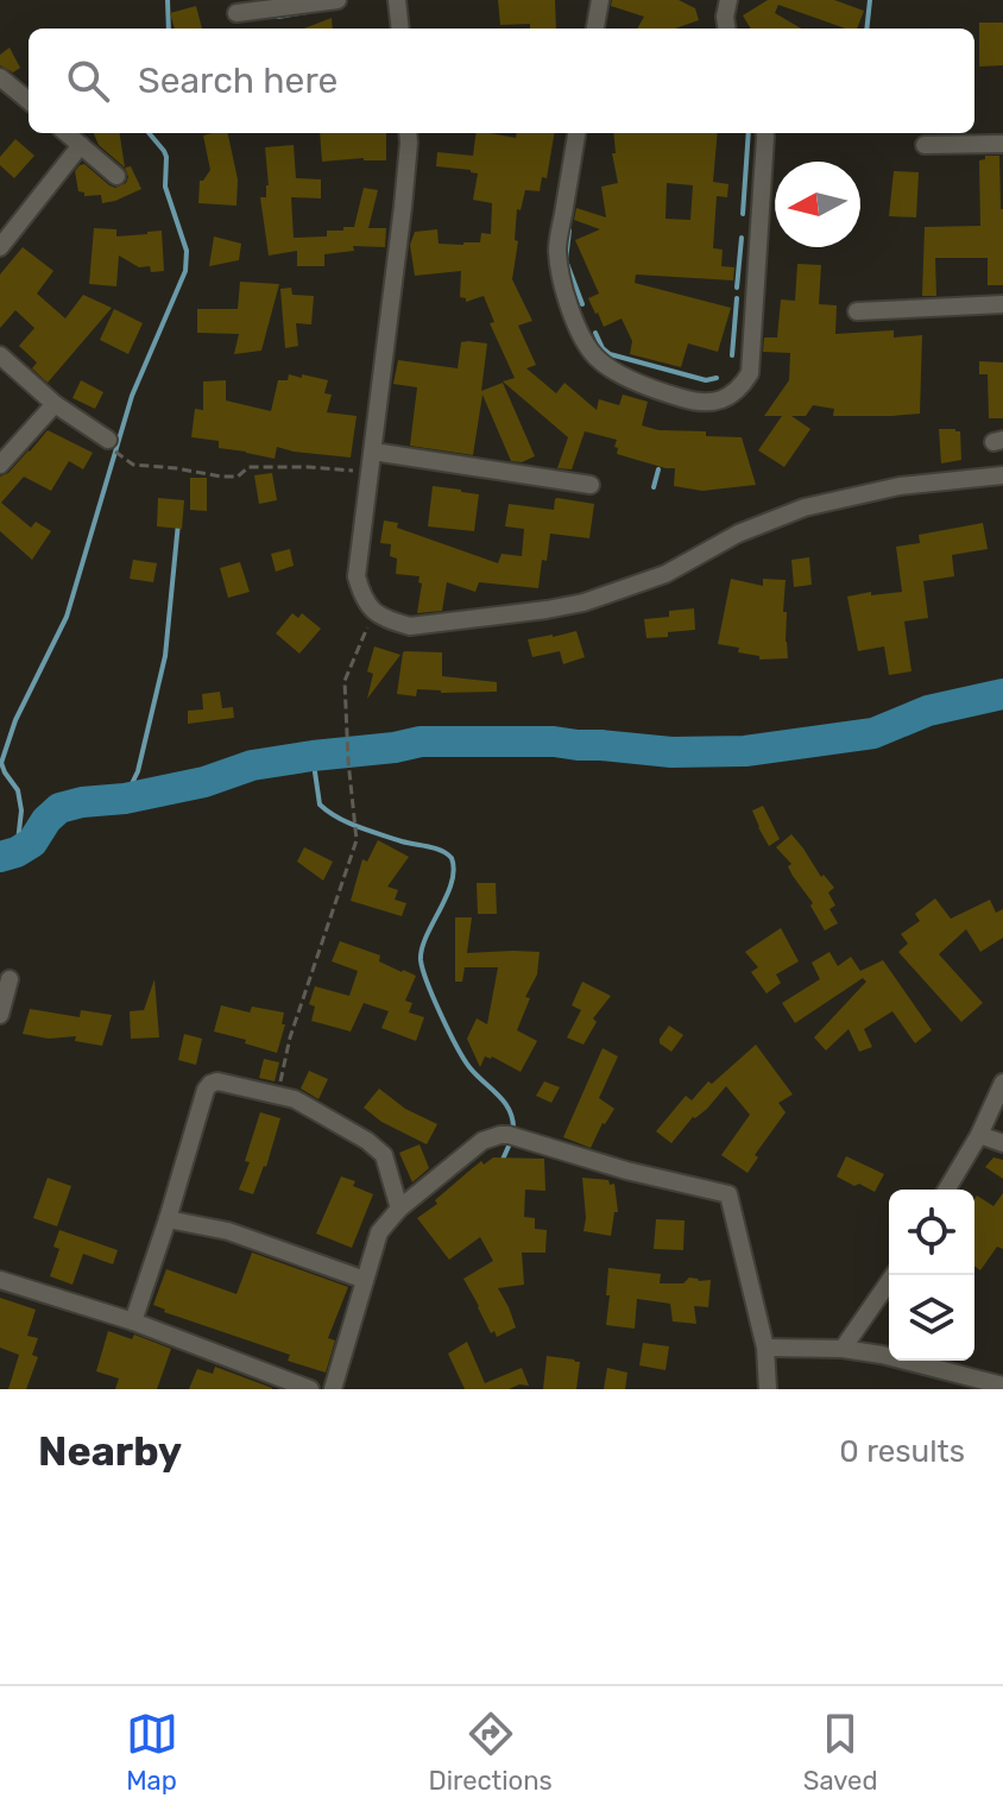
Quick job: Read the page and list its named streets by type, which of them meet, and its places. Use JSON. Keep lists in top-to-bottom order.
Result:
{
  "north": "left",
  "page": {
    "search": "Search here",
    "heading": ["Nearby", "0 results"],
    "nav": ["Map", "Directions", "Saved"]
  }
}
